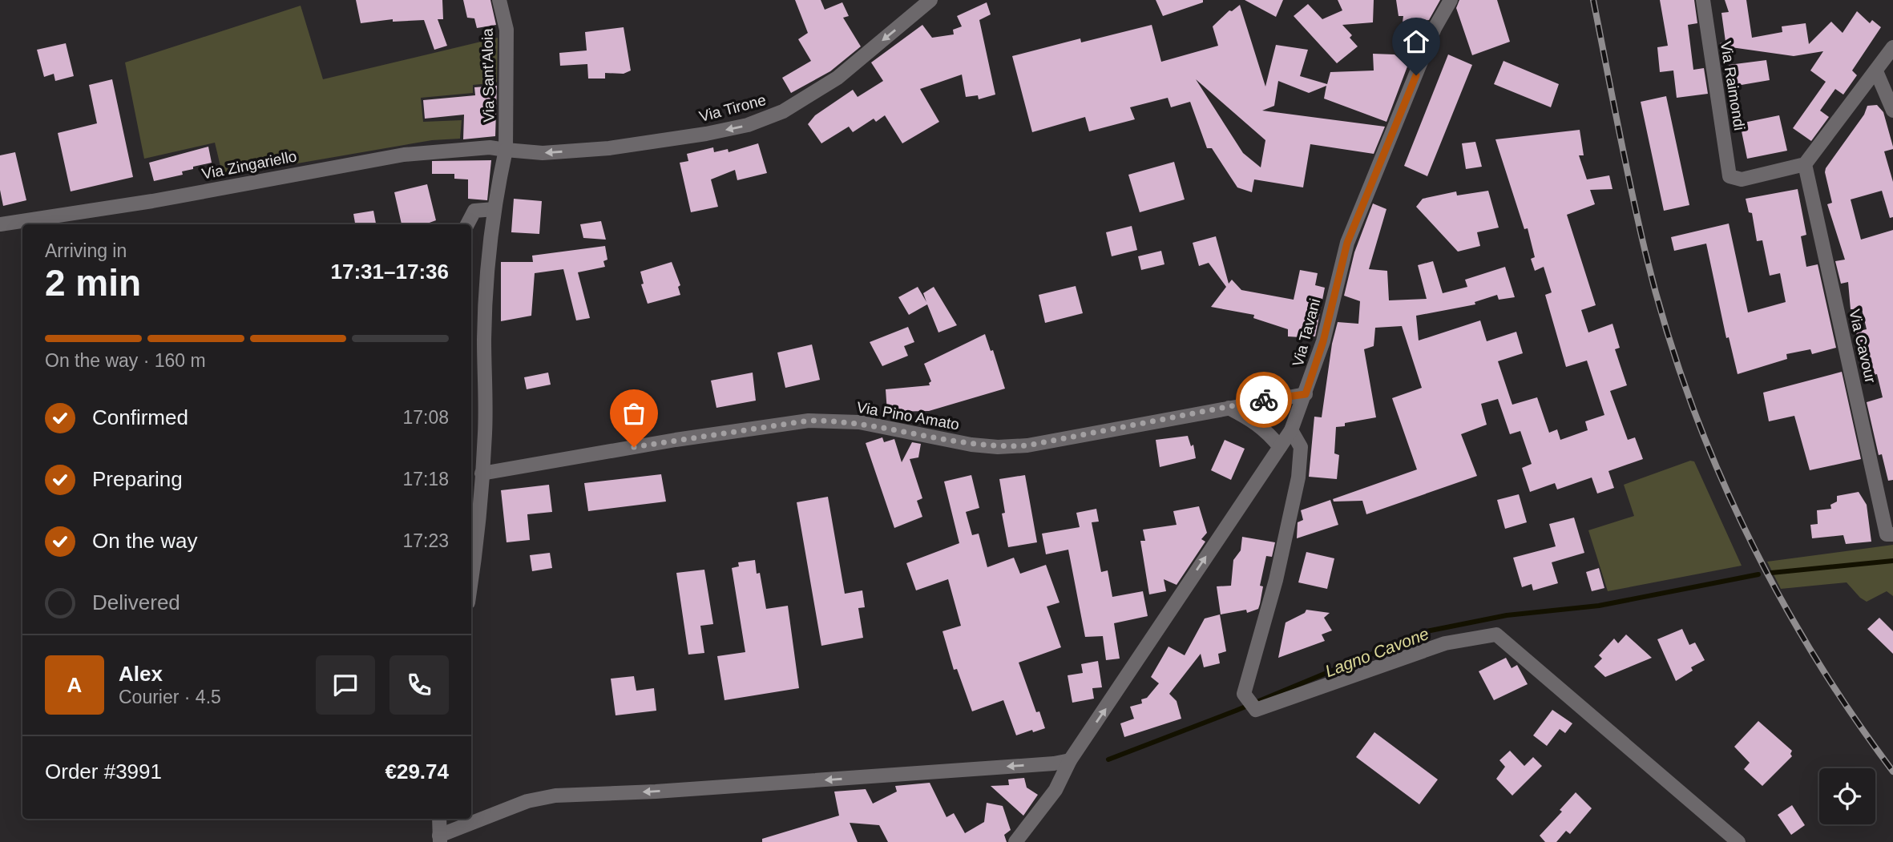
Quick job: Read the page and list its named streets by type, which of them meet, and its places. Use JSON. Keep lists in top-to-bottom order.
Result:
{
  "streets": {
    "street": [
      "Via Sant'Aloia",
      "Via Raimondi",
      "Via Tirone",
      "Via Zingariello",
      "Via Tavani",
      "Via Cavour",
      "Via Pino Amato"
    ]
  },
  "crossings": [
    ["Via Sant'Aloia", "Via Tirone"],
    ["Via Sant'Aloia", "Via Zingariello"],
    ["Via Sant'Aloia", "Via Pino Amato"],
    ["Via Raimondi", "Via Cavour"],
    ["Via Tirone", "Via Zingariello"],
    ["Via Tavani", "Via Pino Amato"]
  ],
  "one_way": ["Via Tirone", "Via Tavani"],
  "water": ["Lagno Cavone"],
  "page": {
    "heading": ["2 min", "Arriving in", "17:31–17:36"],
    "panel": [
      "Alex",
      "Courier · 4.5",
      "Order #3991",
      "€29.74"
    ],
    "bar": "On the way · 160 m",
    "list": [
      ["Confirmed", "17:08"],
      ["Preparing", "17:18"],
      ["On the way", "17:23"],
      "Delivered"
    ],
    "round": "A"
  }
}
